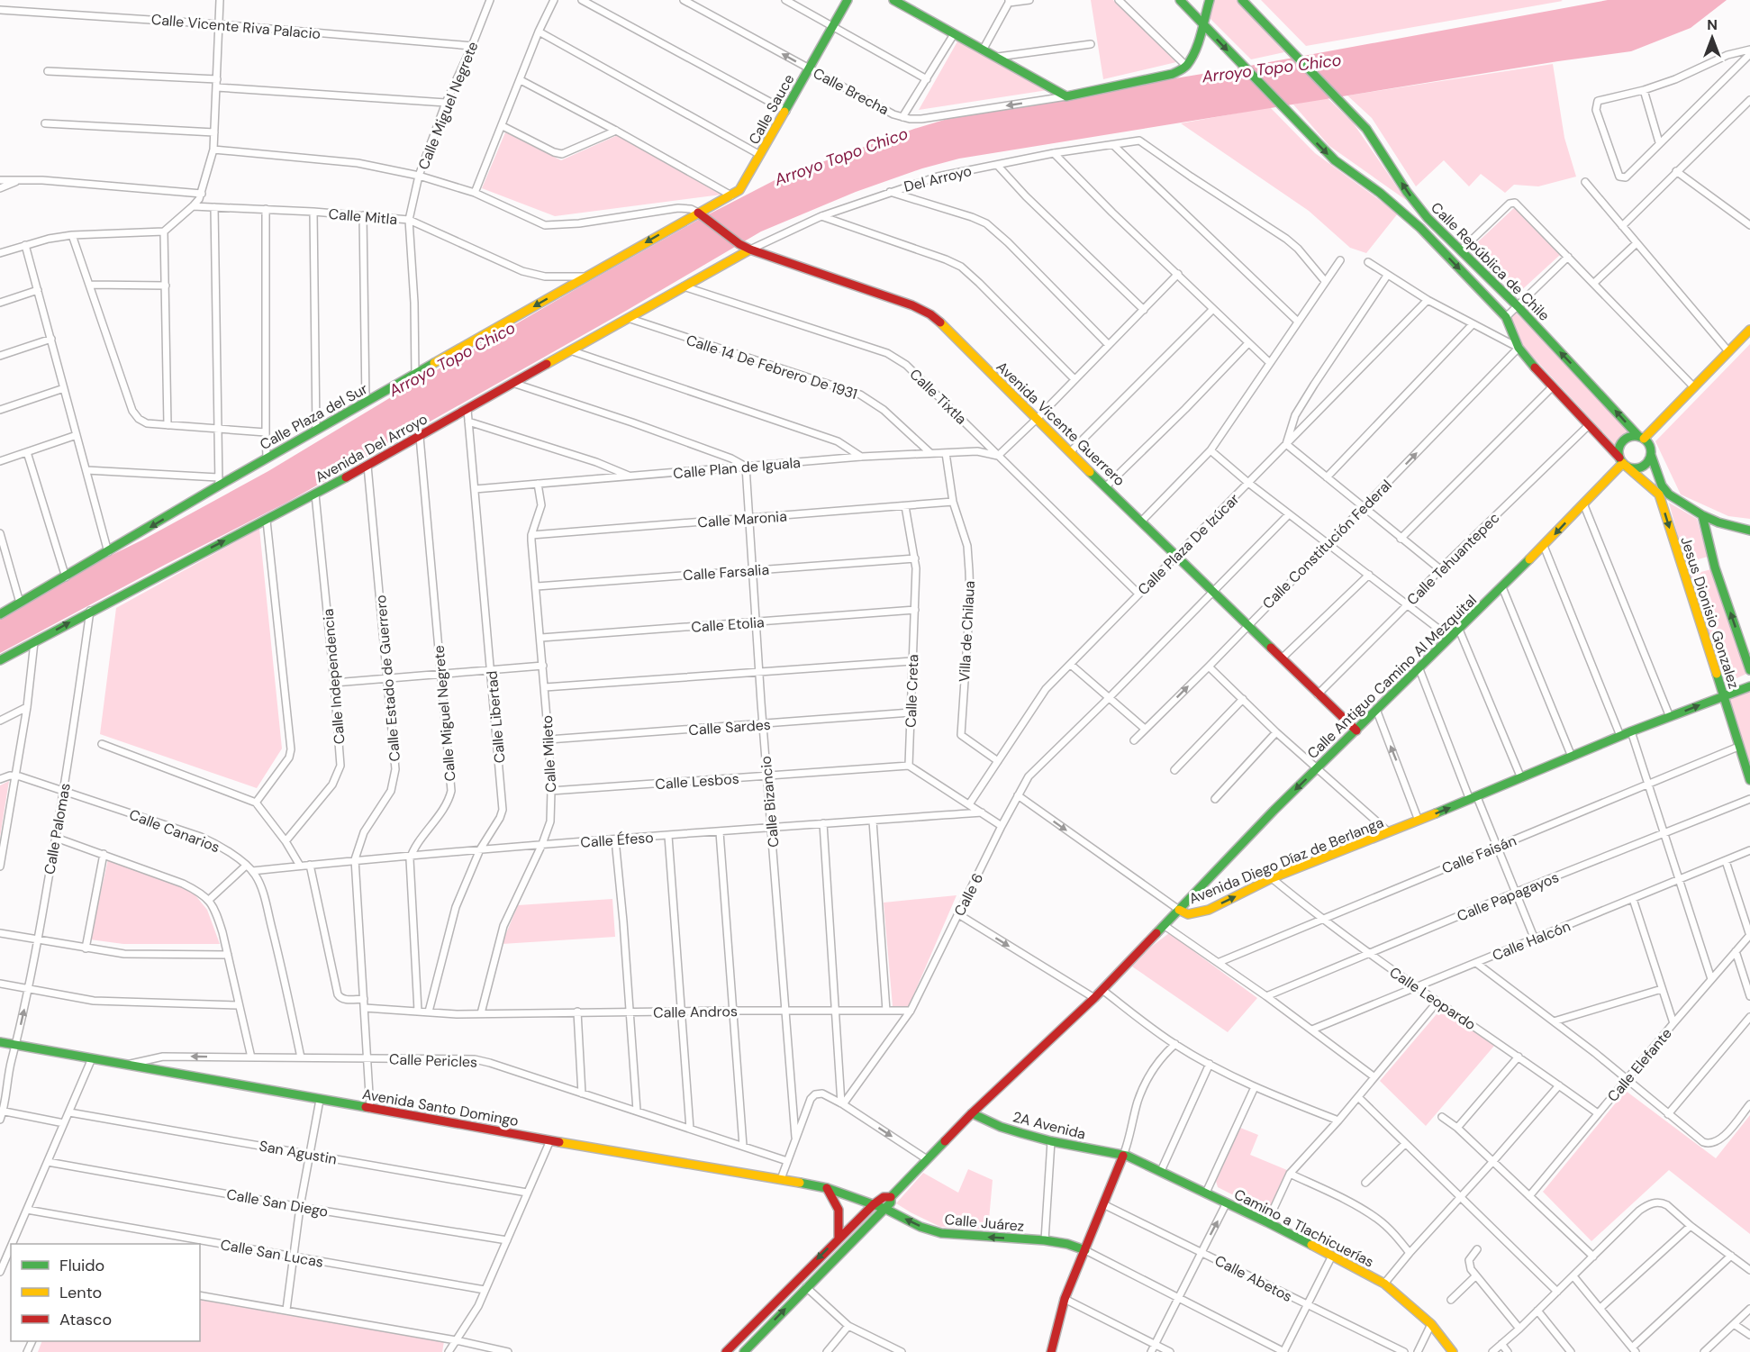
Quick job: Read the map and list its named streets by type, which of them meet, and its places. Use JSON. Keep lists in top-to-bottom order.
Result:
{
  "streets": {
    "street": [
      "Calle Vicente Riva Palacio",
      "Calle Brecha",
      "Calle Miguel Negrete",
      "Calle Sauce",
      "Del Arroyo",
      "Calle Mitla",
      "Calle República de Chile",
      "Calle 14 De Febrero De 1931",
      "Calle Tixtla",
      "Calle Plaza del Sur",
      "Avenida Vicente Guerrero",
      "Avenida Del Arroyo",
      "Calle Plan de Iguala",
      "Calle Maronia",
      "Calle Plaza De Izúcar",
      "Calle Constitución Federal",
      "Calle Tehuantepec",
      "Calle Farsalia",
      "Jesus Dionisio Gonzalez",
      "Calle Etolia",
      "Villa de Chilaua",
      "Calle Independencia",
      "Calle Antiguo Camino Al Mezquital",
      "Calle Estado de Guerrero",
      "Calle Creta",
      "Calle Libertad",
      "Calle Sardes",
      "Calle Mileto",
      "Calle Lesbos",
      "Calle Bizancio",
      "Calle Palomas",
      "Calle Canarios",
      "Calle Éfeso",
      "Calle Faisán",
      "Avenida Diego Díaz de Berlanga",
      "Calle 6",
      "Calle Papagayos",
      "Calle Halcón",
      "Calle Leopardo",
      "Calle Andros",
      "Calle Pericles",
      "Calle Elefante",
      "Avenida Santo Domingo",
      "2A Avenida",
      "San Agustin",
      "Calle San Diego",
      "Calle Juárez",
      "Camino a Tlachicuerías",
      "Calle San Lucas",
      "Calle Abetos"
    ]
  },
  "crossings": [
    ["Calle Vicente Riva Palacio", "Calle Miguel Negrete"],
    ["Calle Brecha", "Calle Sauce"],
    ["Calle Miguel Negrete", "Calle Mitla"],
    ["Calle Miguel Negrete", "Calle Plaza del Sur"],
    ["Calle Miguel Negrete", "Avenida Del Arroyo"],
    ["Calle Miguel Negrete", "Calle Éfeso"],
    ["Calle Sauce", "Calle Plaza del Sur"],
    ["Calle Sauce", "Avenida Vicente Guerrero"],
    ["Del Arroyo", "Avenida Vicente Guerrero"],
    ["Del Arroyo", "Avenida Del Arroyo"],
    ["Calle Mitla", "Calle Plaza del Sur"],
    ["Calle República de Chile", "Calle Constitución Federal"],
    ["Calle República de Chile", "Calle Tehuantepec"],
    ["Calle República de Chile", "Jesus Dionisio Gonzalez"],
    ["Calle República de Chile", "Calle Antiguo Camino Al Mezquital"],
    ["Calle 14 De Febrero De 1931", "Avenida Del Arroyo"],
    ["Calle 14 De Febrero De 1931", "Calle Plan de Iguala"],
    ["Calle Tixtla", "Avenida Del Arroyo"],
    ["Calle Tixtla", "Calle Plan de Iguala"],
    ["Calle Tixtla", "Calle Plaza De Izúcar"],
    ["Calle Plaza del Sur", "Avenida Vicente Guerrero"],
    ["Avenida Vicente Guerrero", "Avenida Del Arroyo"],
    ["Avenida Vicente Guerrero", "Calle Plaza De Izúcar"],
    ["Avenida Vicente Guerrero", "Calle Constitución Federal"],
    ["Avenida Vicente Guerrero", "Calle Tehuantepec"],
    ["Avenida Vicente Guerrero", "Calle Antiguo Camino Al Mezquital"],
    ["Avenida Vicente Guerrero", "Calle 6"],
    ["Avenida Del Arroyo", "Calle Independencia"],
    ["Avenida Del Arroyo", "Calle Estado de Guerrero"],
    ["Avenida Del Arroyo", "Calle Libertad"],
    ["Avenida Del Arroyo", "Calle Palomas"],
    ["Calle Plan de Iguala", "Villa de Chilaua"],
    ["Calle Plan de Iguala", "Calle Libertad"],
    ["Calle Plan de Iguala", "Calle Mileto"],
    ["Calle Plan de Iguala", "Calle Bizancio"],
    ["Calle Maronia", "Villa de Chilaua"],
    ["Calle Maronia", "Calle Creta"],
    ["Calle Maronia", "Calle Mileto"],
    ["Calle Maronia", "Calle Bizancio"],
    ["Calle Plaza De Izúcar", "Villa de Chilaua"],
    ["Calle Farsalia", "Calle Creta"],
    ["Calle Farsalia", "Calle Mileto"],
    ["Calle Farsalia", "Calle Bizancio"],
    ["Jesus Dionisio Gonzalez", "Calle Antiguo Camino Al Mezquital"],
    ["Jesus Dionisio Gonzalez", "Calle Faisán"],
    ["Jesus Dionisio Gonzalez", "Avenida Diego Díaz de Berlanga"],
    ["Calle Etolia", "Calle Creta"],
    ["Calle Etolia", "Calle Mileto"],
    ["Calle Etolia", "Calle Bizancio"],
    ["Calle Antiguo Camino Al Mezquital", "Avenida Diego Díaz de Berlanga"],
    ["Calle Estado de Guerrero", "Calle Éfeso"],
    ["Calle Estado de Guerrero", "Calle Andros"],
    ["Calle Estado de Guerrero", "Calle Pericles"],
    ["Calle Estado de Guerrero", "Avenida Santo Domingo"],
    ["Calle Creta", "Calle Sardes"],
    ["Calle Creta", "Calle Lesbos"],
    ["Calle Libertad", "Calle Éfeso"],
    ["Calle Libertad", "Calle Andros"],
    ["Calle Sardes", "Calle Mileto"],
    ["Calle Sardes", "Calle Bizancio"],
    ["Calle Mileto", "Calle Lesbos"],
    ["Calle Mileto", "Calle Éfeso"],
    ["Calle Mileto", "Calle Andros"],
    ["Calle Lesbos", "Calle Bizancio"],
    ["Calle Bizancio", "Calle Éfeso"],
    ["Calle Bizancio", "Calle Andros"],
    ["Calle Palomas", "Calle Canarios"],
    ["Calle Palomas", "Avenida Santo Domingo"],
    ["Calle Canarios", "Calle Éfeso"],
    ["Calle Canarios", "Calle Pericles"],
    ["Calle Faisán", "Calle Leopardo"],
    ["Avenida Diego Díaz de Berlanga", "Calle Leopardo"],
    ["Avenida Diego Díaz de Berlanga", "Avenida Santo Domingo"],
    ["Avenida Diego Díaz de Berlanga", "2A Avenida"],
    ["Avenida Diego Díaz de Berlanga", "Calle Juárez"],
    ["Calle 6", "Calle Andros"],
    ["Calle Papagayos", "Calle Leopardo"],
    ["Calle Halcón", "Calle Leopardo"],
    ["Calle Leopardo", "Calle Elefante"],
    ["Calle Pericles", "Avenida Santo Domingo"],
    ["Avenida Santo Domingo", "Calle Juárez"],
    ["2A Avenida", "Camino a Tlachicuerías"]
  ],
  "one_way": ["Calle Plaza del Sur", "Calle Juárez"],
  "water": ["Arroyo Topo Chico"],
  "legend": ["Fluido", "Lento", "Atasco"],
  "north": "top"
}
